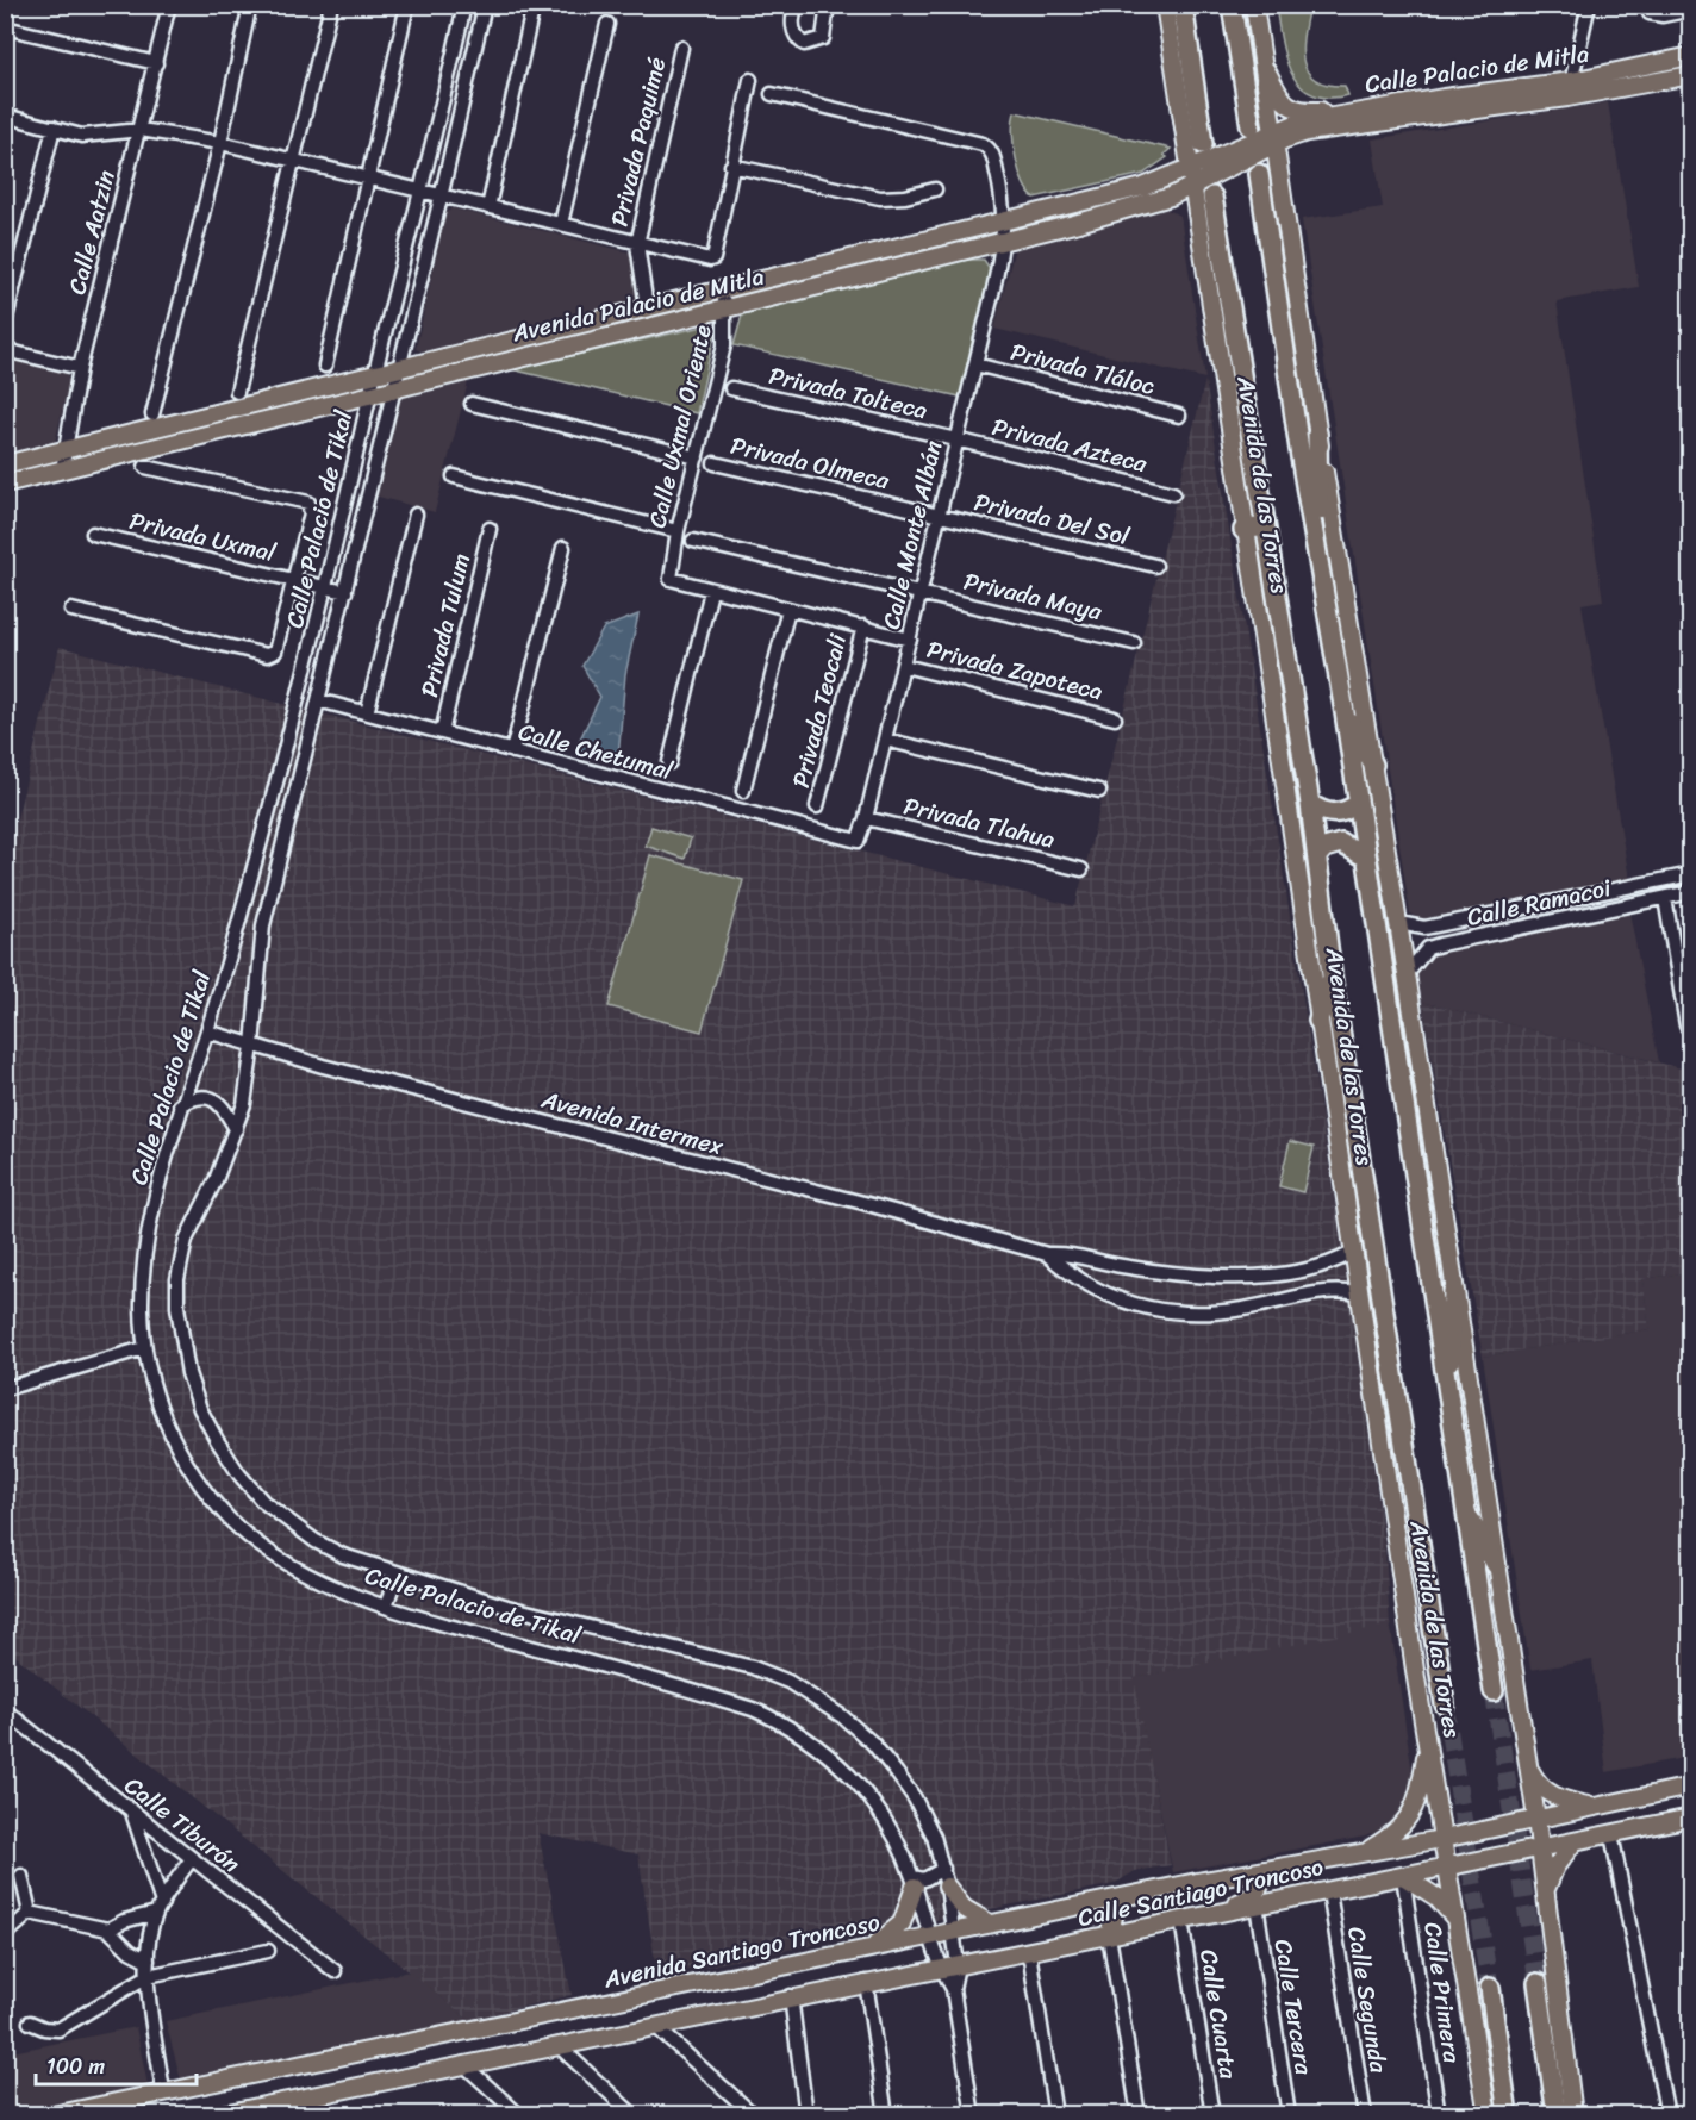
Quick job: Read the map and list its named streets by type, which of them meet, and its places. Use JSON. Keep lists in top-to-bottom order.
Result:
{
  "streets": {
    "highway": ["Avenida de las Torres"],
    "main road": [
      "Calle Palacio de Mitla",
      "Avenida Palacio de Mitla",
      "Calle Santiago Troncoso",
      "Avenida Santiago Troncoso"
    ],
    "street": [
      "Privada Paquimé",
      "Calle Aatzin",
      "Privada Tláloc",
      "Privada Tolteca",
      "Calle Uxmal Oriente",
      "Privada Azteca",
      "Privada Olmeca",
      "Calle Palacio de Tikal",
      "Privada Del Sol",
      "Calle Monte Albán",
      "Privada Uxmal",
      "Privada Maya",
      "Privada Tulum",
      "Privada Zapoteca",
      "Privada Teocali",
      "Calle Chetumal",
      "Privada Tlahua",
      "Calle Ramacoi",
      "Avenida Intermex",
      "Calle Tiburón",
      "Calle Primera",
      "Calle Segunda",
      "Calle Tercera",
      "Calle Cuarta"
    ]
  },
  "crossings": [
    ["Calle Palacio de Mitla", "Avenida Palacio de Mitla"],
    ["Calle Aatzin", "Avenida Palacio de Mitla"],
    ["Avenida Palacio de Mitla", "Calle Uxmal Oriente"],
    ["Avenida Palacio de Mitla", "Avenida de las Torres"],
    ["Avenida Palacio de Mitla", "Calle Palacio de Tikal"],
    ["Avenida Palacio de Mitla", "Calle Monte Albán"],
    ["Privada Tláloc", "Calle Monte Albán"],
    ["Privada Tolteca", "Privada Azteca"],
    ["Privada Tolteca", "Calle Monte Albán"],
    ["Privada Azteca", "Calle Monte Albán"],
    ["Privada Olmeca", "Privada Del Sol"],
    ["Privada Olmeca", "Calle Monte Albán"],
    ["Avenida de las Torres", "Avenida Intermex"],
    ["Avenida de las Torres", "Calle Santiago Troncoso"],
    ["Avenida de las Torres", "Avenida Santiago Troncoso"],
    ["Calle Palacio de Tikal", "Privada Uxmal"],
    ["Calle Palacio de Tikal", "Calle Chetumal"],
    ["Calle Palacio de Tikal", "Avenida Intermex"],
    ["Calle Palacio de Tikal", "Calle Santiago Troncoso"],
    ["Calle Palacio de Tikal", "Avenida Santiago Troncoso"],
    ["Privada Del Sol", "Calle Monte Albán"],
    ["Calle Monte Albán", "Privada Maya"],
    ["Calle Monte Albán", "Privada Zapoteca"],
    ["Calle Monte Albán", "Calle Chetumal"],
    ["Calle Monte Albán", "Privada Tlahua"],
    ["Privada Tulum", "Calle Chetumal"],
    ["Calle Santiago Troncoso", "Calle Primera"],
    ["Calle Santiago Troncoso", "Calle Segunda"],
    ["Calle Santiago Troncoso", "Calle Tercera"],
    ["Calle Santiago Troncoso", "Calle Cuarta"]
  ],
  "scale_bar": "100 m"
}
